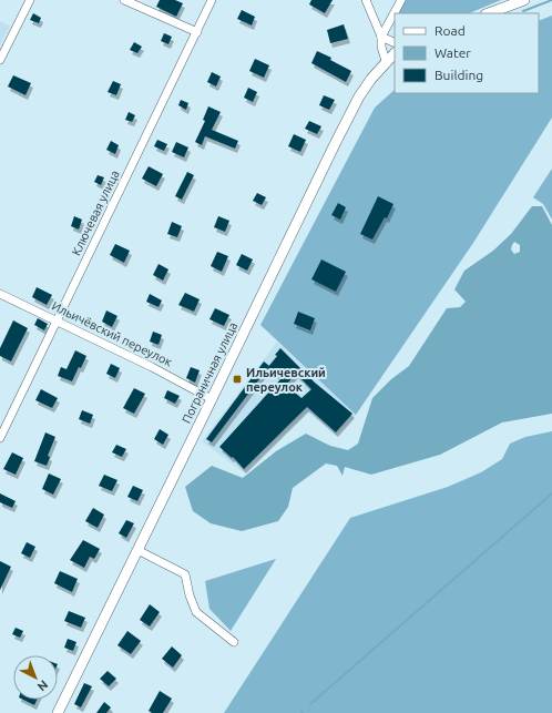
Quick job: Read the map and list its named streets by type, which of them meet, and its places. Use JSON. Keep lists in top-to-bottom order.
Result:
{
  "streets": {
    "main road": ["Пограничная улица"],
    "street": ["Ключевая улица", "Ильичёвский переулок"]
  },
  "crossings": [
    ["Ключевая улица", "Ильичёвский переулок"],
    ["Ильичёвский переулок", "Пограничная улица"]
  ],
  "places": {
    "transit": ["Ильичевский переулок"]
  },
  "legend": ["Road", "Water", "Building"],
  "north": "bottom right"
}
